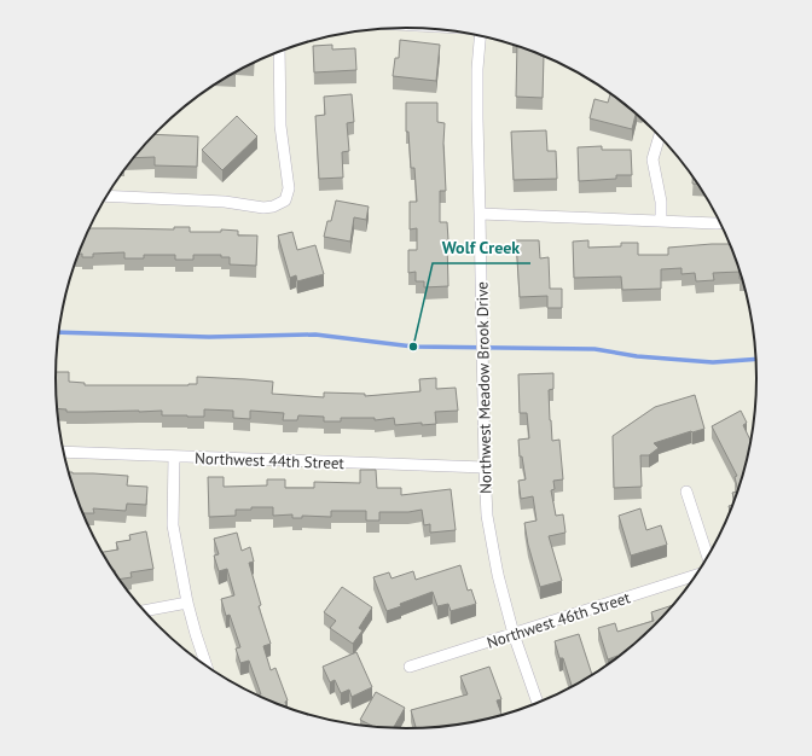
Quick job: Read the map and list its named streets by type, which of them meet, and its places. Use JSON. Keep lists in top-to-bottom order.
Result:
{
  "streets": {
    "street": ["Northwest Meadow Brook Drive", "Northwest 44th Street", "Northwest 46th Street"]
  },
  "crossings": [
    ["Northwest Meadow Brook Drive", "Northwest 44th Street"],
    ["Northwest Meadow Brook Drive", "Northwest 46th Street"]
  ],
  "places": ["Wolf Creek"]
}
